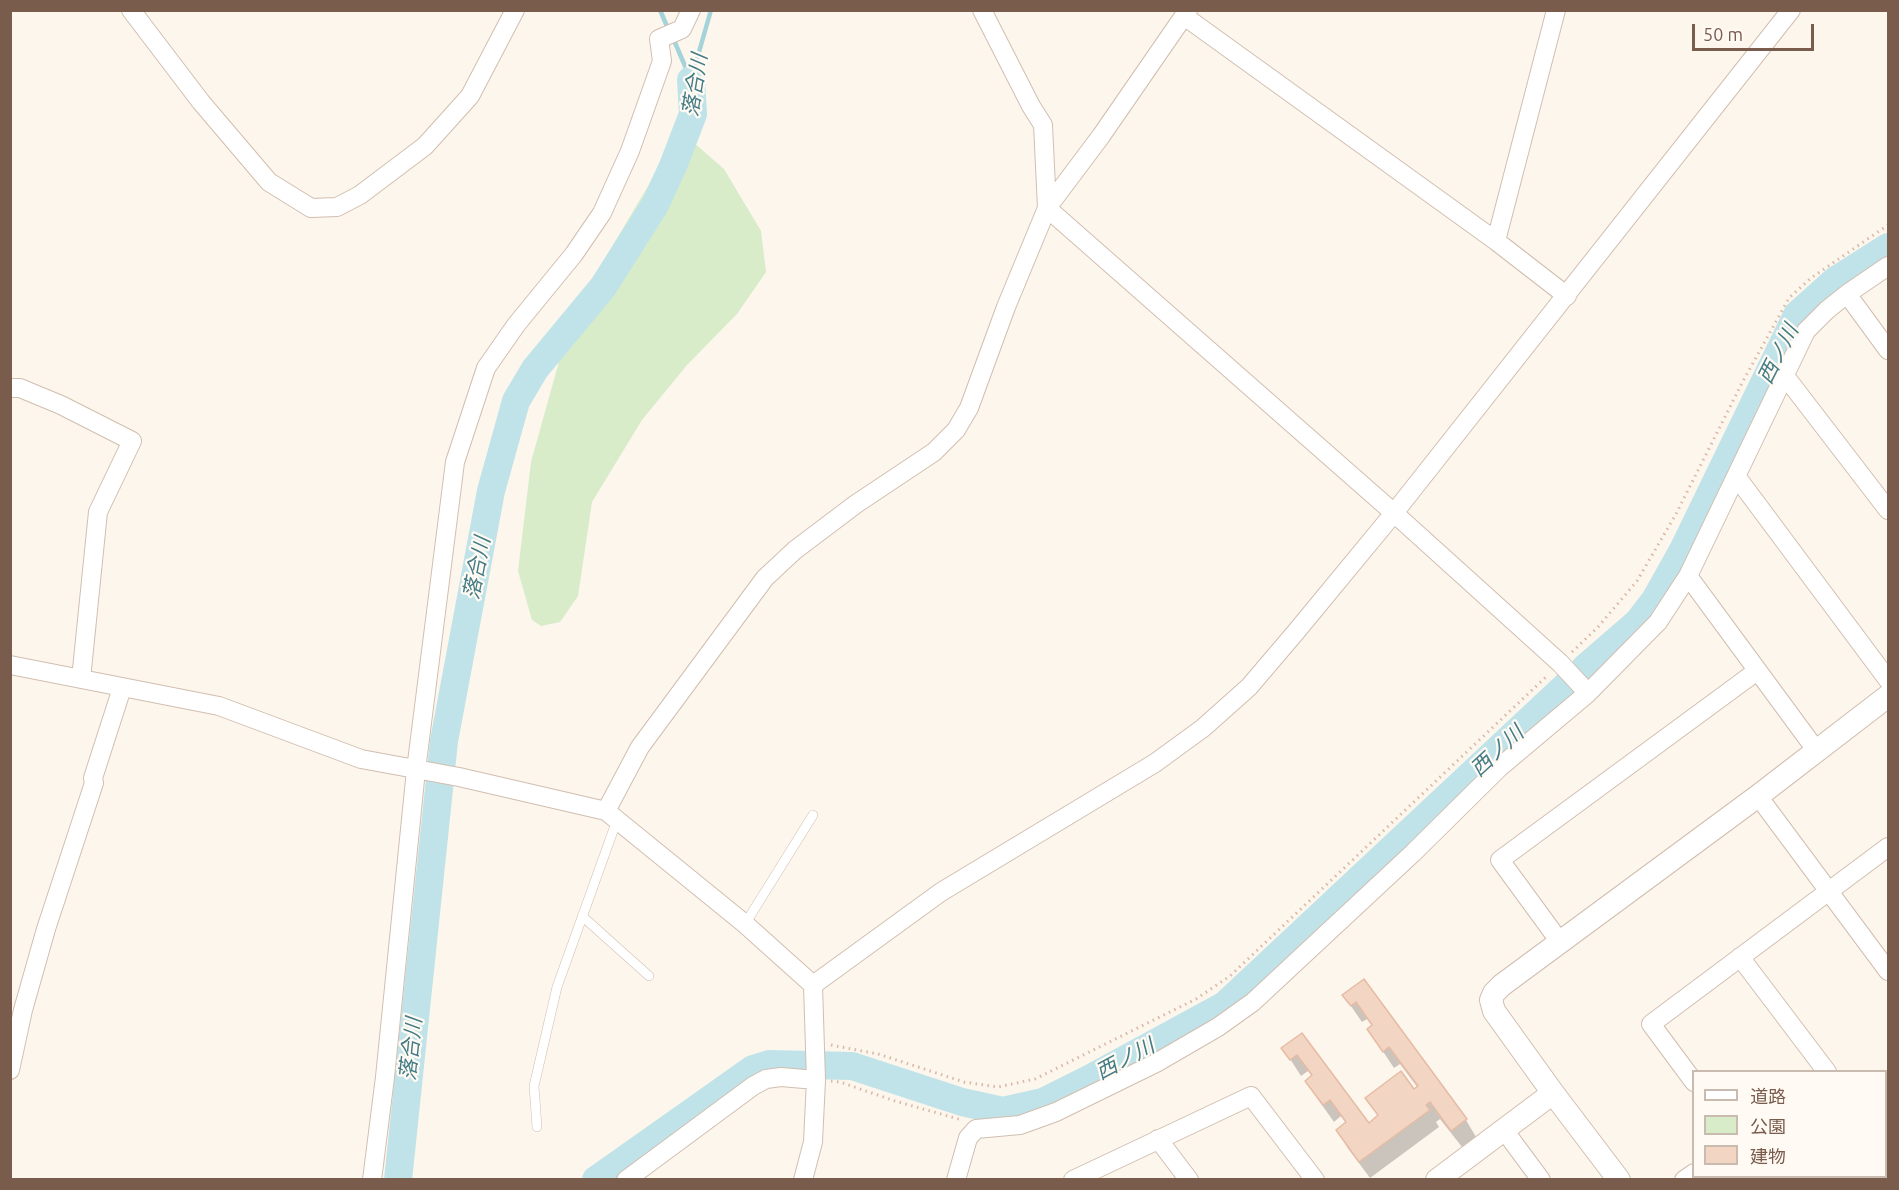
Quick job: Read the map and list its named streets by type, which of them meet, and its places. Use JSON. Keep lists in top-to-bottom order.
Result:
{
  "water": ["落合川", "西ノ川"],
  "legend": ["道路", "公園", "建物"],
  "scale_bar": "50 m"
}
